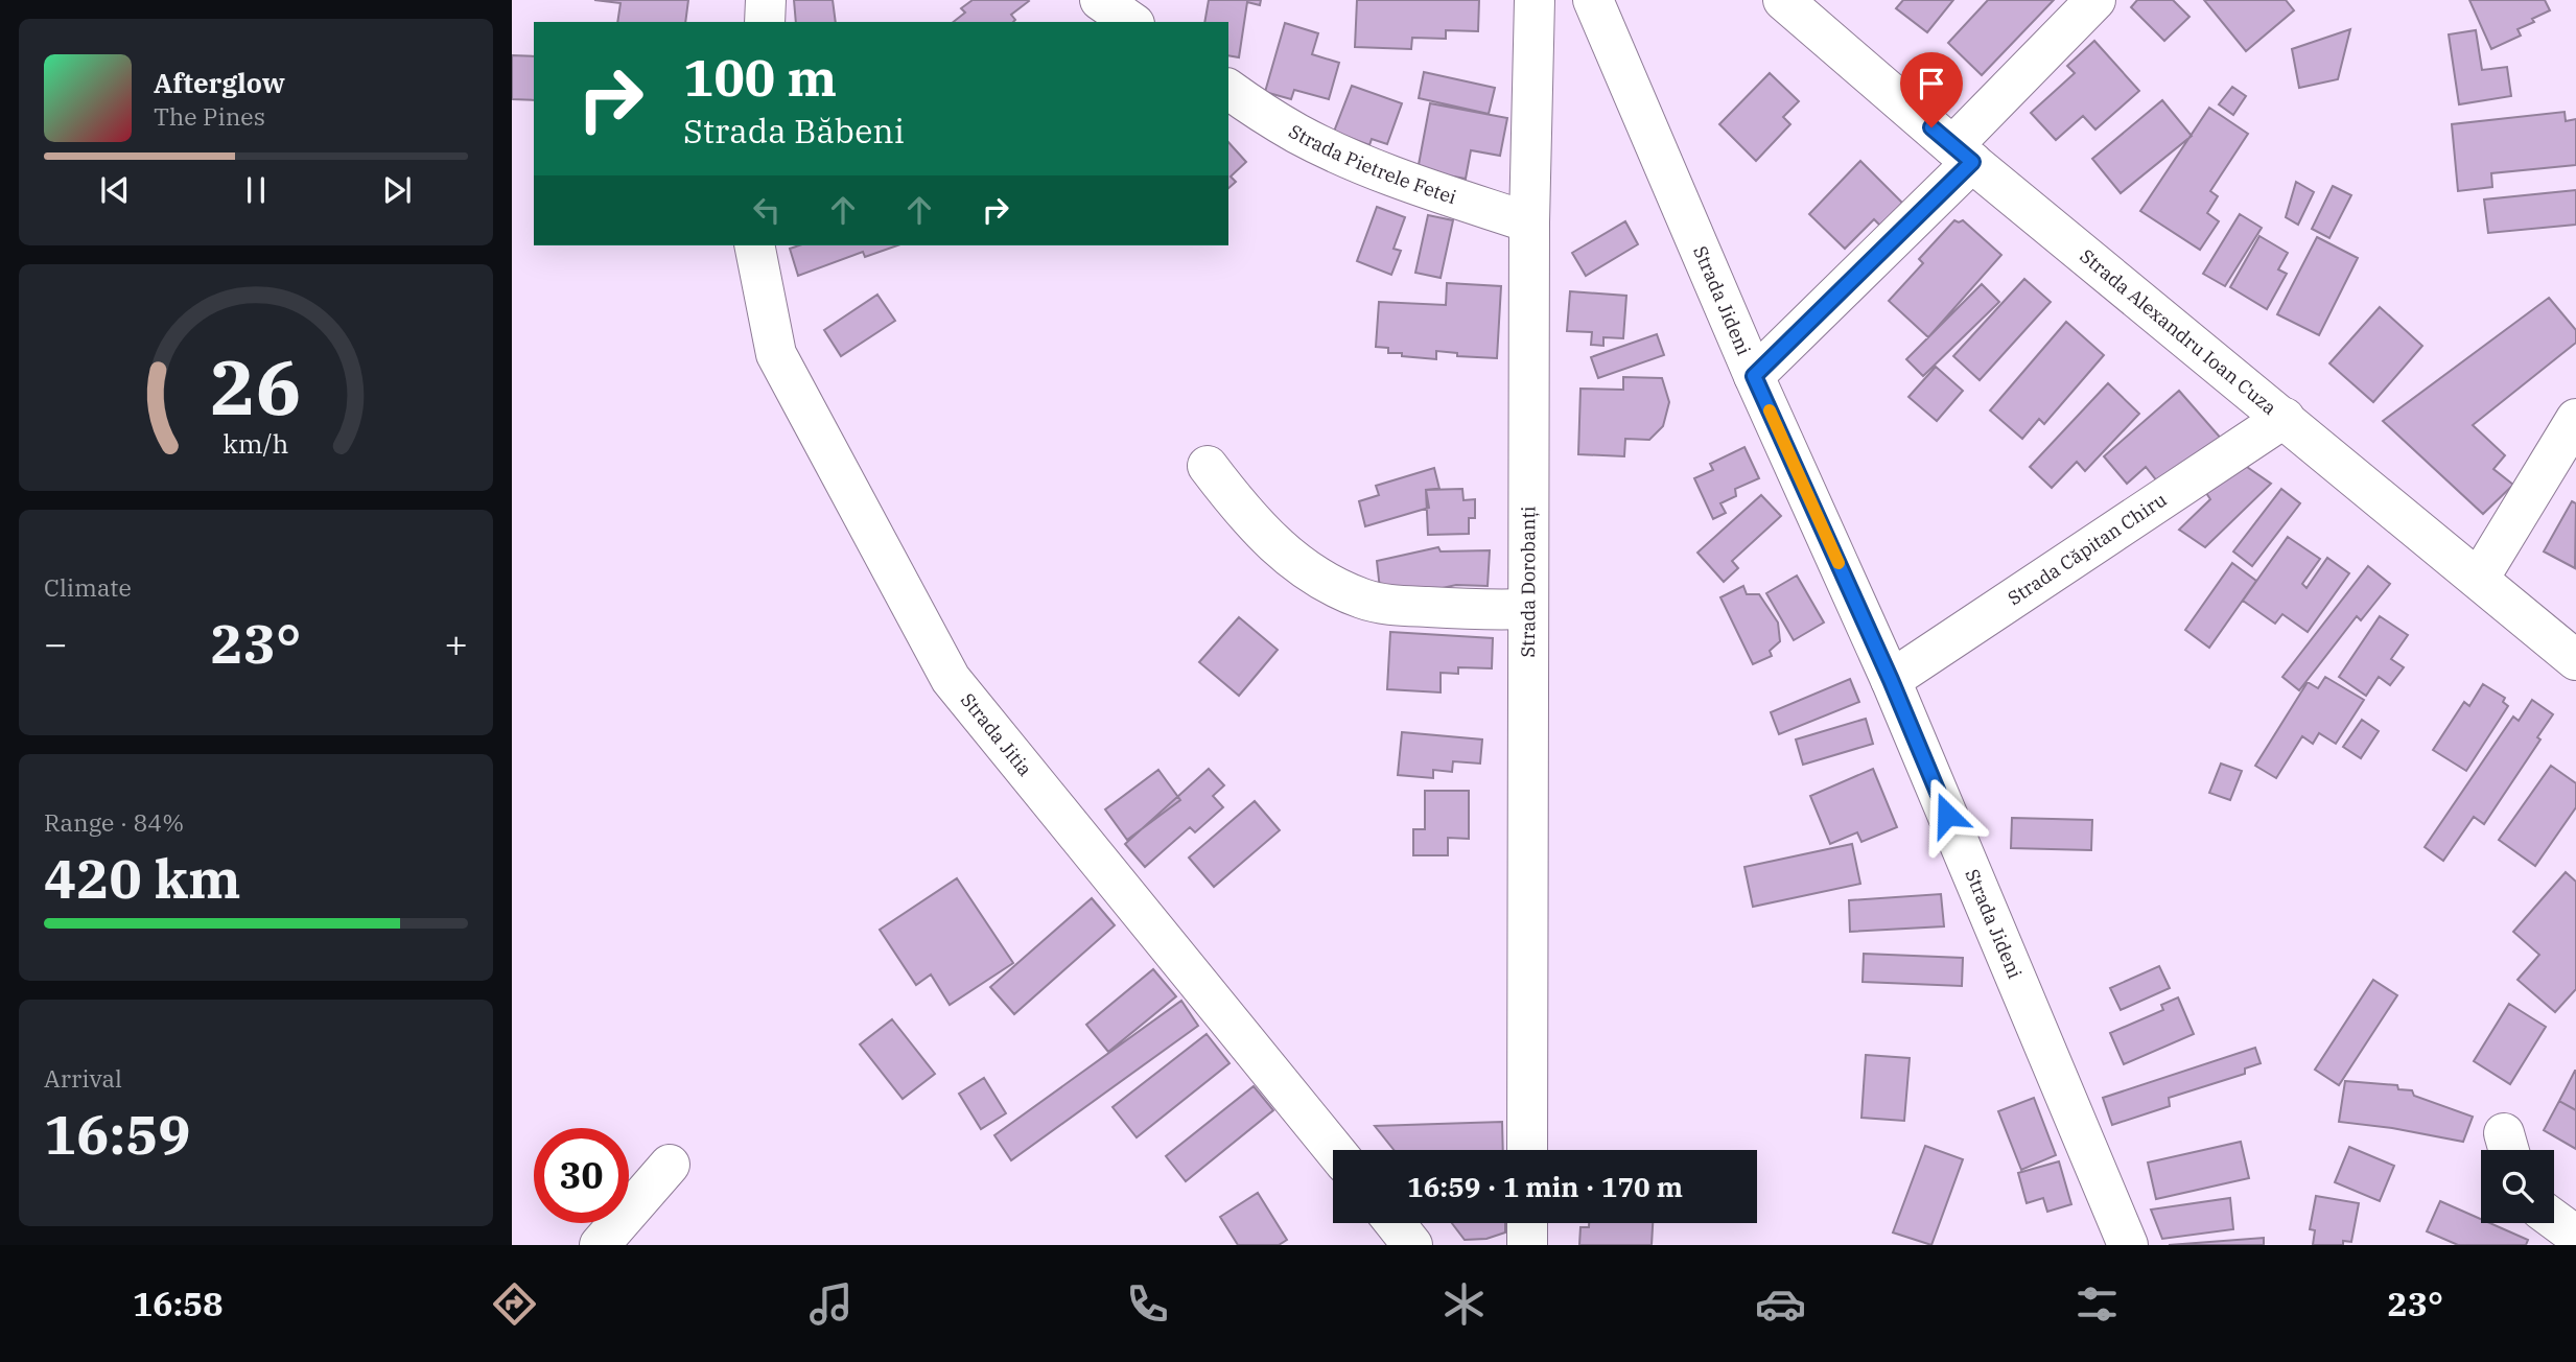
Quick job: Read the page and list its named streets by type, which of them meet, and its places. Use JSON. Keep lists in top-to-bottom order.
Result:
{
  "streets": {
    "street": [
      "Strada Pietrele Fetei",
      "Strada Jideni",
      "Strada Alexandru Ioan Cuza",
      "Strada Căpitan Chiru",
      "Strada Dorobanți",
      "Strada Jitia"
    ]
  },
  "crossings": [
    ["Strada Pietrele Fetei", "Strada Dorobanți"],
    ["Strada Jideni", "Strada Căpitan Chiru"],
    ["Strada Alexandru Ioan Cuza", "Strada Căpitan Chiru"]
  ],
  "page": {
    "turn": ["100 m", "Strada Băbeni"],
    "song": ["Afterglow", "The Pines"],
    "tile": [
      "Climate",
      ["Range · 84%", "420 km"],
      ["Arrival", "16:59"]
    ],
    "heat": ["−", "23°", "+"],
    "limit": "30",
    "trip": "16:59 · 1 min · 170 m",
    "tabs": ["16:58", "23°"],
    "gauge": ["26", "km/h"]
  }
}
